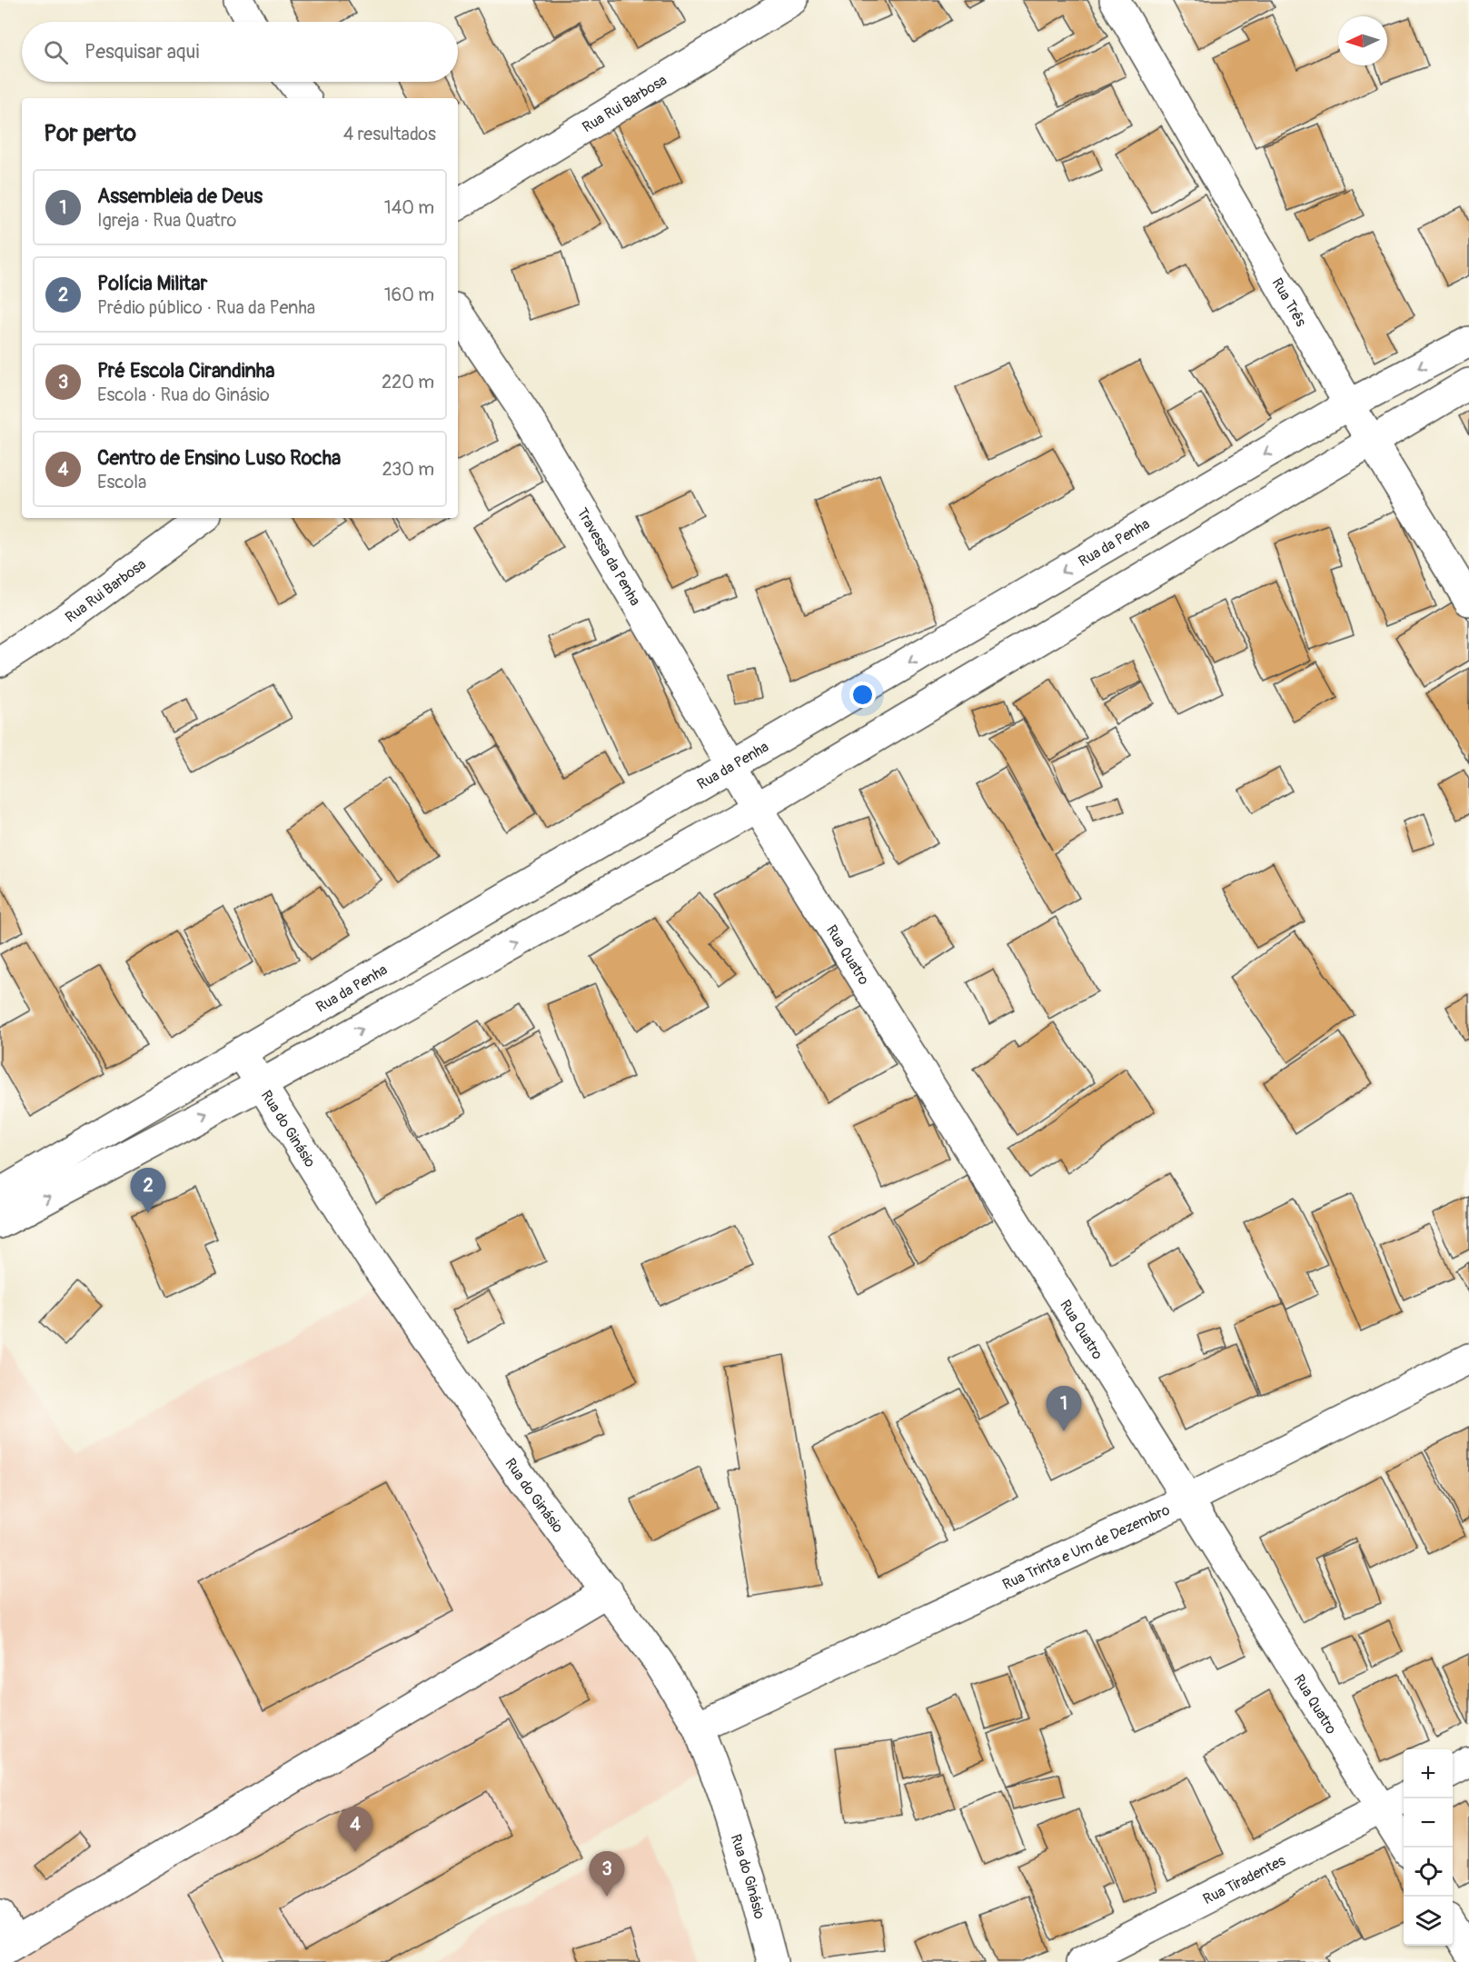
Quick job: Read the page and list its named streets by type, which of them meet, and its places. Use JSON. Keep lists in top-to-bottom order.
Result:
{
  "streets": {
    "street": [
      "Rua Rui Barbosa",
      "Rua Três",
      "Rua da Penha",
      "Travessa da Penha",
      "Rua Quatro",
      "Rua do Ginásio",
      "Rua Trinta e Um de Dezembro",
      "Rua Tiradentes"
    ]
  },
  "crossings": [
    ["Rua Três", "Rua da Penha"],
    ["Rua da Penha", "Travessa da Penha"],
    ["Rua da Penha", "Rua do Ginásio"],
    ["Travessa da Penha", "Rua Quatro"],
    ["Rua Quatro", "Rua Trinta e Um de Dezembro"],
    ["Rua Quatro", "Rua Tiradentes"],
    ["Rua do Ginásio", "Rua Trinta e Um de Dezembro"]
  ],
  "north": "left",
  "page": {
    "search": "Pesquisar aqui",
    "heading": ["Por perto", "4 resultados"],
    "list": [
      {
        "mark": "1",
        "name": "Assembleia de Deus",
        "note": "Igreja · Rua Quatro",
        "value": "140 m"
      },
      {
        "mark": "2",
        "name": "Polícia Militar",
        "note": "Prédio público · Rua da Penha",
        "value": "160 m"
      },
      {
        "mark": "3",
        "name": "Pré Escola Cirandinha",
        "note": "Escola · Rua do Ginásio",
        "value": "220 m"
      },
      {
        "mark": "4",
        "name": "Centro de Ensino Luso Rocha",
        "note": "Escola",
        "value": "230 m"
      }
    ],
    "pins": [
      "2",
      "1",
      "4",
      "3"
    ],
    "map_buttons": ["+", "−"]
  }
}
